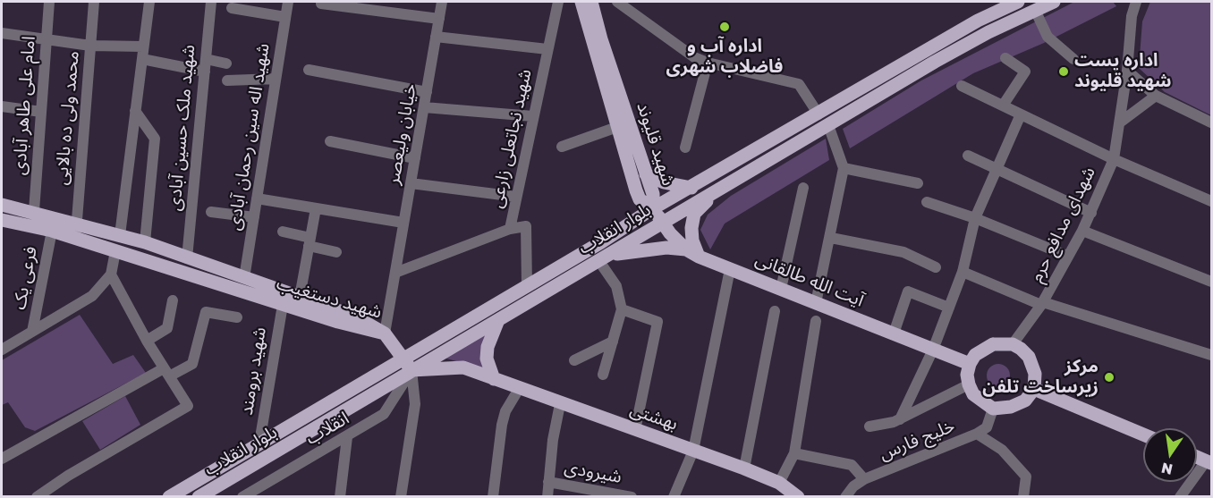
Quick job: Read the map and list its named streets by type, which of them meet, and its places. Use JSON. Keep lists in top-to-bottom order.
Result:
{
  "streets": {
    "main road": [
      "شهید قلیوند",
      "بلوار انقلاب",
      "آیت الله طالقانی",
      "شهید دستغیب",
      "بهشتی"
    ],
    "street": [
      "امام علی طاهر آبادی",
      "محمد ولی ده بالایی",
      "شهید ملک حسین آبادی",
      "خیابان ولیعصر",
      "شهید اله سین رحمان آبادی",
      "شهید نجاتعلی زارعی",
      "شهدای مدافع حرم",
      "فرعی یک",
      "شهید برومند",
      "انقلاب",
      "خلیج فارس",
      "شیرودی"
    ]
  },
  "crossings": [
    ["امام علی طاهر آبادی", "شهید دستغیب"],
    ["محمد ولی ده بالایی", "شهید دستغیب"],
    ["شهید ملک حسین آبادی", "شهید دستغیب"],
    ["خیابان ولیعصر", "شهید نجاتعلی زارعی"],
    ["شهید اله سین رحمان آبادی", "شهید دستغیب"],
    ["شهید قلیوند", "بلوار انقلاب"],
    ["شهید قلیوند", "آیت الله طالقانی"],
    ["شهدای مدافع حرم", "آیت الله طالقانی"],
    ["شهدای مدافع حرم", "خلیج فارس"],
    ["بلوار انقلاب", "آیت الله طالقانی"],
    ["بلوار انقلاب", "شهید برومند"],
    ["بلوار انقلاب", "بهشتی"],
    ["بلوار انقلاب", "انقلاب"],
    ["فرعی یک", "شهید دستغیب"],
    ["آیت الله طالقانی", "خلیج فارس"],
    ["شهید دستغیب", "شهید برومند"],
    ["بهشتی", "انقلاب"]
  ],
  "places": ["اداره آب و فاضلاب شهری", "اداره پست شهید قلیوند", "مرکز زیرساخت تلفن"],
  "north": "bottom"
}
